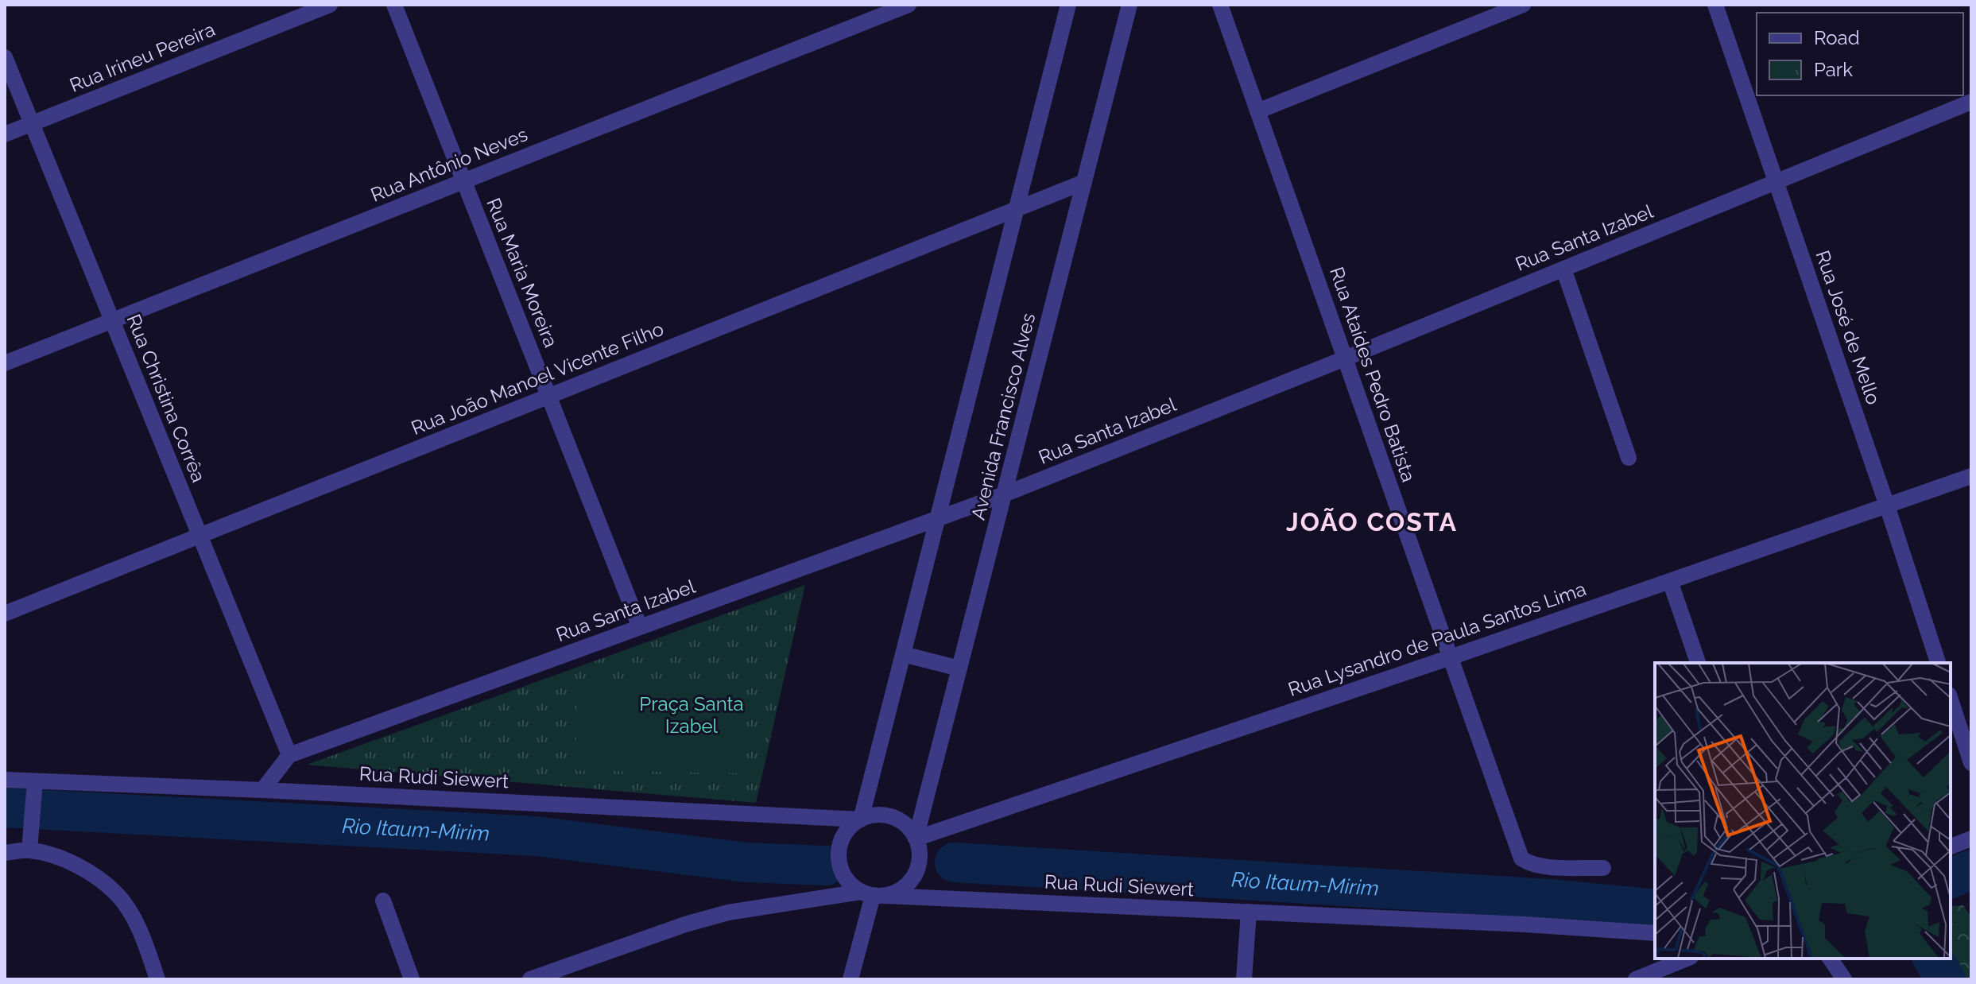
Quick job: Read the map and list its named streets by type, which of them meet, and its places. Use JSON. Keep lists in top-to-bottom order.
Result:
{
  "streets": {
    "street": [
      "Rua Irineu Pereira",
      "Rua Antônio Neves",
      "Rua Santa Izabel",
      "Rua Maria Moreira",
      "Rua José de Mello",
      "Rua Ataídes Pedro Batista",
      "Rua João Manoel Vicente Filho",
      "Rua Christina Corrêa",
      "Avenida Francisco Alves",
      "Rua Lysandro de Paula Santos Lima",
      "Rua Rudi Siewert"
    ]
  },
  "crossings": [
    ["Rua Irineu Pereira", "Rua Christina Corrêa"],
    ["Rua Antônio Neves", "Rua Maria Moreira"],
    ["Rua Antônio Neves", "Rua Christina Corrêa"],
    ["Rua Santa Izabel", "Rua Maria Moreira"],
    ["Rua Santa Izabel", "Rua José de Mello"],
    ["Rua Santa Izabel", "Rua Ataídes Pedro Batista"],
    ["Rua Santa Izabel", "Rua Christina Corrêa"],
    ["Rua Santa Izabel", "Avenida Francisco Alves"],
    ["Rua Maria Moreira", "Rua João Manoel Vicente Filho"],
    ["Rua José de Mello", "Rua Lysandro de Paula Santos Lima"],
    ["Rua Ataídes Pedro Batista", "Rua Lysandro de Paula Santos Lima"],
    ["Rua João Manoel Vicente Filho", "Rua Christina Corrêa"],
    ["Rua João Manoel Vicente Filho", "Avenida Francisco Alves"],
    ["Avenida Francisco Alves", "Rua Lysandro de Paula Santos Lima"],
    ["Avenida Francisco Alves", "Rua Rudi Siewert"],
    ["Rua Lysandro de Paula Santos Lima", "Rua Rudi Siewert"]
  ],
  "districts": ["JOÃO COSTA"],
  "water": ["Rio Itaum-Mirim"],
  "parks": ["Praça Santa Izabel"],
  "legend": ["Road", "Park"]
}
